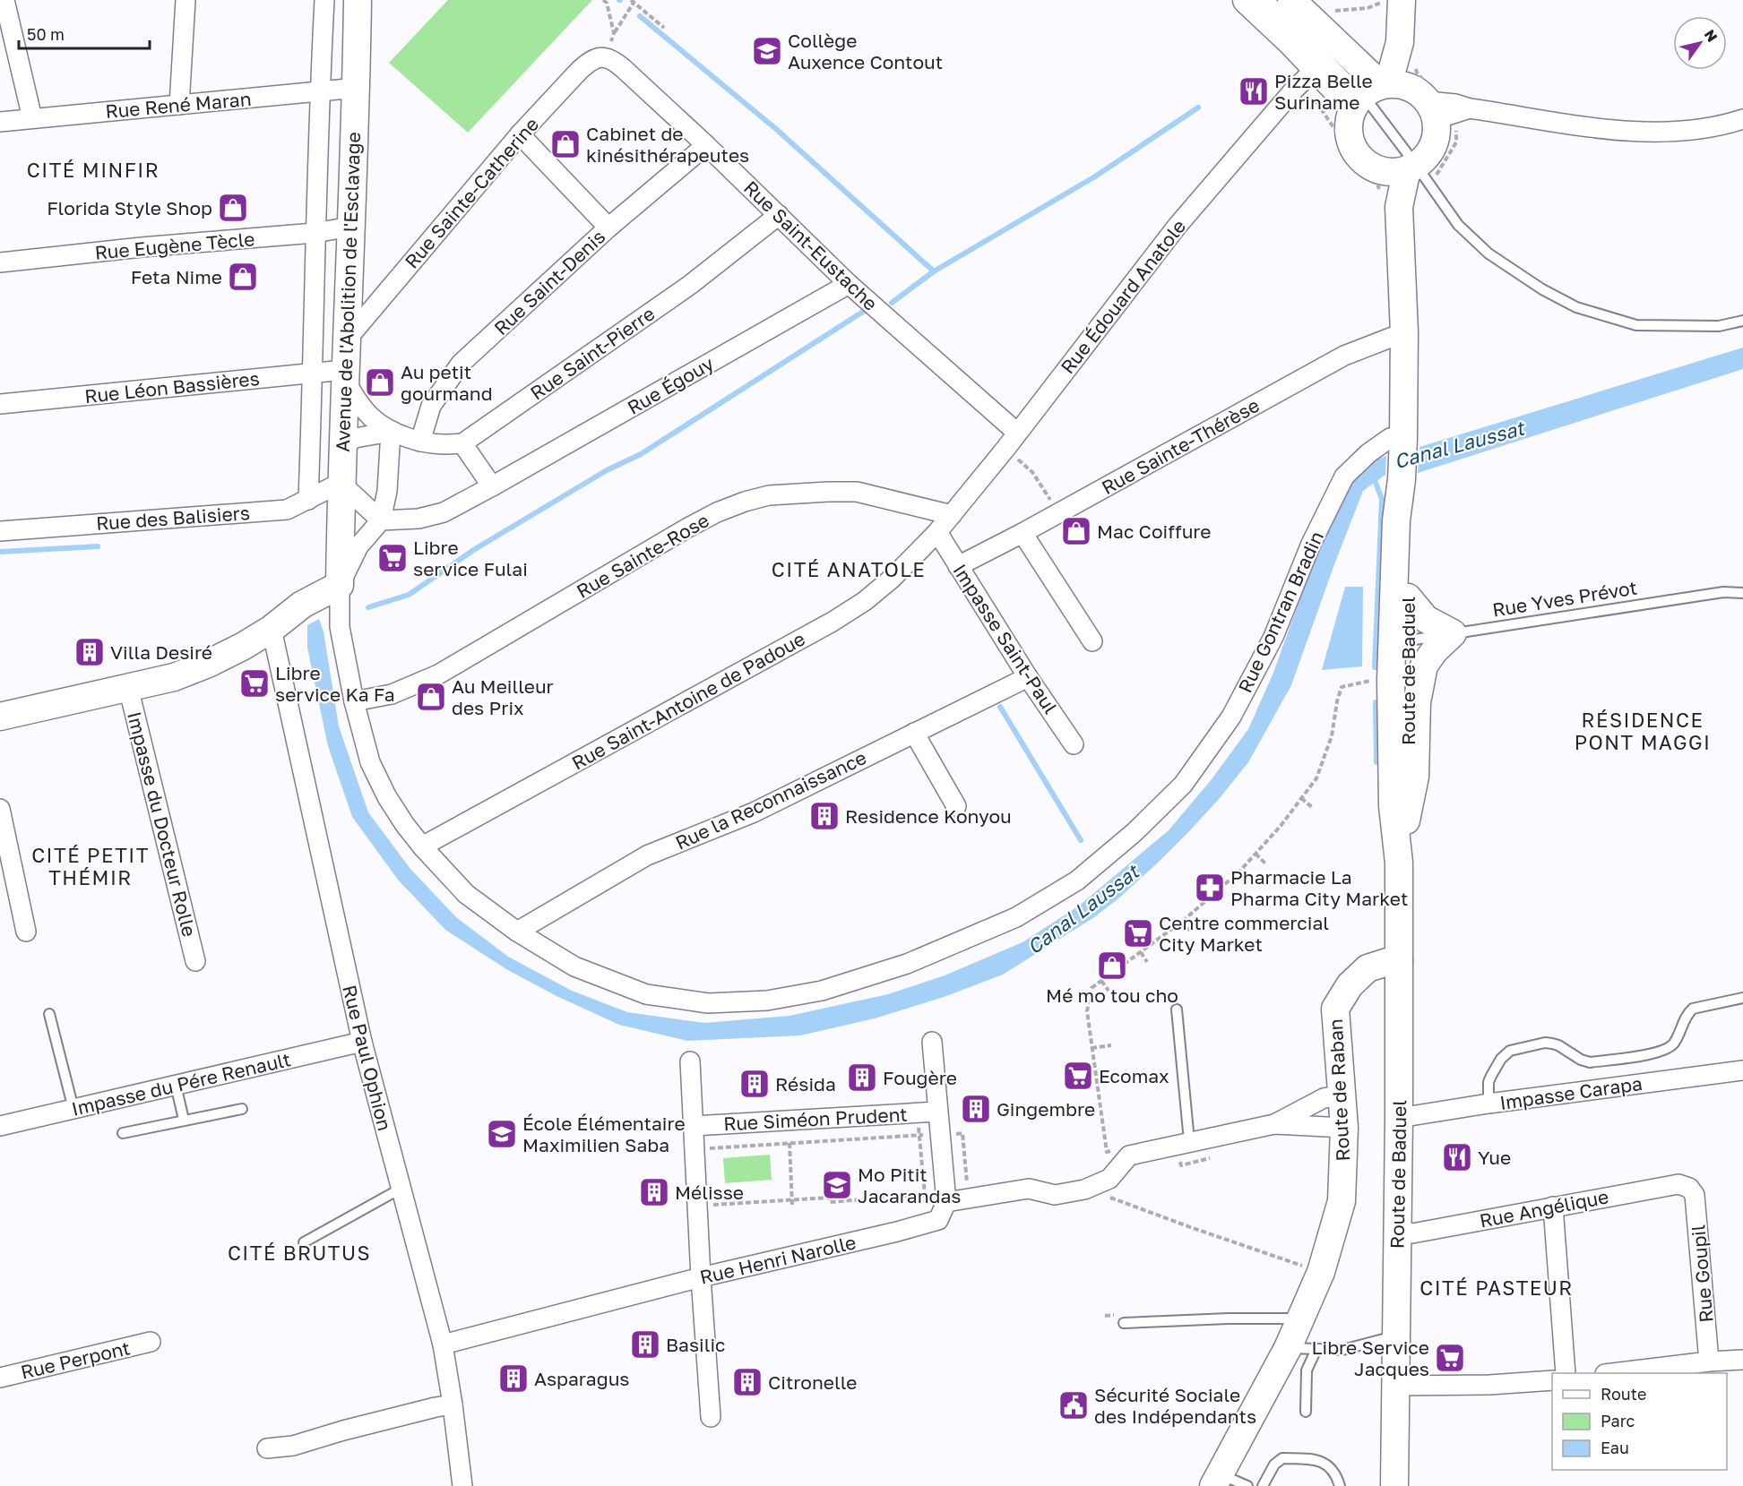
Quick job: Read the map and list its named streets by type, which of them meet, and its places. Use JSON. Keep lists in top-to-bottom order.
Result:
{
  "streets": {
    "main road": ["Avenue de l'Abolition de l'Esclavage", "Route de Baduel", "Route de Raban"],
    "street": [
      "Rue René Maran",
      "Rue Sainte-Catherine",
      "Rue Eugène Tècle",
      "Rue Saint-Eustache",
      "Rue Saint-Denis",
      "Rue Édouard Anatole",
      "Rue Saint-Pierre",
      "Rue Égouy",
      "Rue Léon Bassières",
      "Rue Sainte-Thérèse",
      "Rue des Balisiers",
      "Rue Sainte-Rose",
      "Rue Gontran Bradin",
      "Impasse Saint-Paul",
      "Rue Saint-Antoine de Padoue",
      "Rue la Reconnaissance",
      "Impasse du Docteur Rolle",
      "Rue Paul Ophion",
      "Impasse du Pére Renault",
      "Impasse Carapa",
      "Rue Siméon Prudent",
      "Rue Angélique",
      "Rue Henri Narolle",
      "Rue Goupil",
      "Rue Perpont"
    ],
    "lane": ["Rue Yves Prévot"]
  },
  "crossings": [
    ["Rue René Maran", "Avenue de l'Abolition de l'Esclavage"],
    ["Rue Sainte-Catherine", "Rue Saint-Eustache"],
    ["Rue Sainte-Catherine", "Avenue de l'Abolition de l'Esclavage"],
    ["Rue Eugène Tècle", "Avenue de l'Abolition de l'Esclavage"],
    ["Rue Saint-Eustache", "Rue Saint-Denis"],
    ["Rue Saint-Eustache", "Rue Édouard Anatole"],
    ["Rue Saint-Eustache", "Rue Saint-Pierre"],
    ["Rue Saint-Eustache", "Rue Égouy"],
    ["Avenue de l'Abolition de l'Esclavage", "Rue Léon Bassières"],
    ["Avenue de l'Abolition de l'Esclavage", "Rue des Balisiers"],
    ["Avenue de l'Abolition de l'Esclavage", "Rue Gontran Bradin"],
    ["Rue Édouard Anatole", "Rue Sainte-Rose"],
    ["Rue Édouard Anatole", "Impasse Saint-Paul"],
    ["Rue Édouard Anatole", "Rue Saint-Antoine de Padoue"],
    ["Rue Sainte-Thérèse", "Impasse Saint-Paul"],
    ["Rue Sainte-Thérèse", "Route de Baduel"],
    ["Rue Sainte-Rose", "Rue Gontran Bradin"],
    ["Rue Yves Prévot", "Route de Baduel"],
    ["Rue Gontran Bradin", "Route de Baduel"],
    ["Rue Gontran Bradin", "Rue Saint-Antoine de Padoue"],
    ["Rue Gontran Bradin", "Rue la Reconnaissance"],
    ["Impasse Saint-Paul", "Rue Saint-Antoine de Padoue"],
    ["Impasse Saint-Paul", "Rue la Reconnaissance"],
    ["Route de Baduel", "Route de Raban"],
    ["Route de Baduel", "Impasse Carapa"],
    ["Route de Baduel", "Rue Angélique"],
    ["Rue Paul Ophion", "Impasse du Pére Renault"],
    ["Rue Paul Ophion", "Rue Henri Narolle"],
    ["Rue Angélique", "Rue Goupil"]
  ],
  "districts": [
    "CITÉ MINFIR",
    "CITÉ ANATOLE",
    "RÉSIDENCE PONT MAGGI",
    "CITÉ PETIT THÉMIR",
    "CITÉ BRUTUS",
    "CITÉ PASTEUR"
  ],
  "water": ["Canal Laussat"],
  "places": {
    "school or university": ["Collège Auxence Contout", "École Élémentaire Maximilien Saba", "Mo Pitit Jacarandas"],
    "restaurant": ["Pizza Belle Suriname", "Yue"],
    "shop": [
      "Cabinet de kinésithérapeutes",
      "Florida Style Shop",
      "Feta Nime",
      "Au petit gourmand",
      "Mac Coiffure",
      "Au Meilleur des Prix",
      "Mé mo tou cho"
    ],
    "supermarket": [
      "Libre service Fulai",
      "Libre service Ka Fa",
      "Centre commercial City Market",
      "Ecomax",
      "Libre Service Jacques"
    ],
    "building": [
      "Villa Desiré",
      "Residence Konyou",
      "Fougère",
      "Résida",
      "Gingembre",
      "Mélisse",
      "Basilic",
      "Asparagus",
      "Citronelle"
    ],
    "pharmacy": ["Pharmacie La Pharma City Market"],
    "public building": ["Sécurité Sociale des Indépendants"]
  },
  "legend": ["Route", "Parc", "Eau"],
  "scale_bar": "50 m",
  "north": "top right"
}
